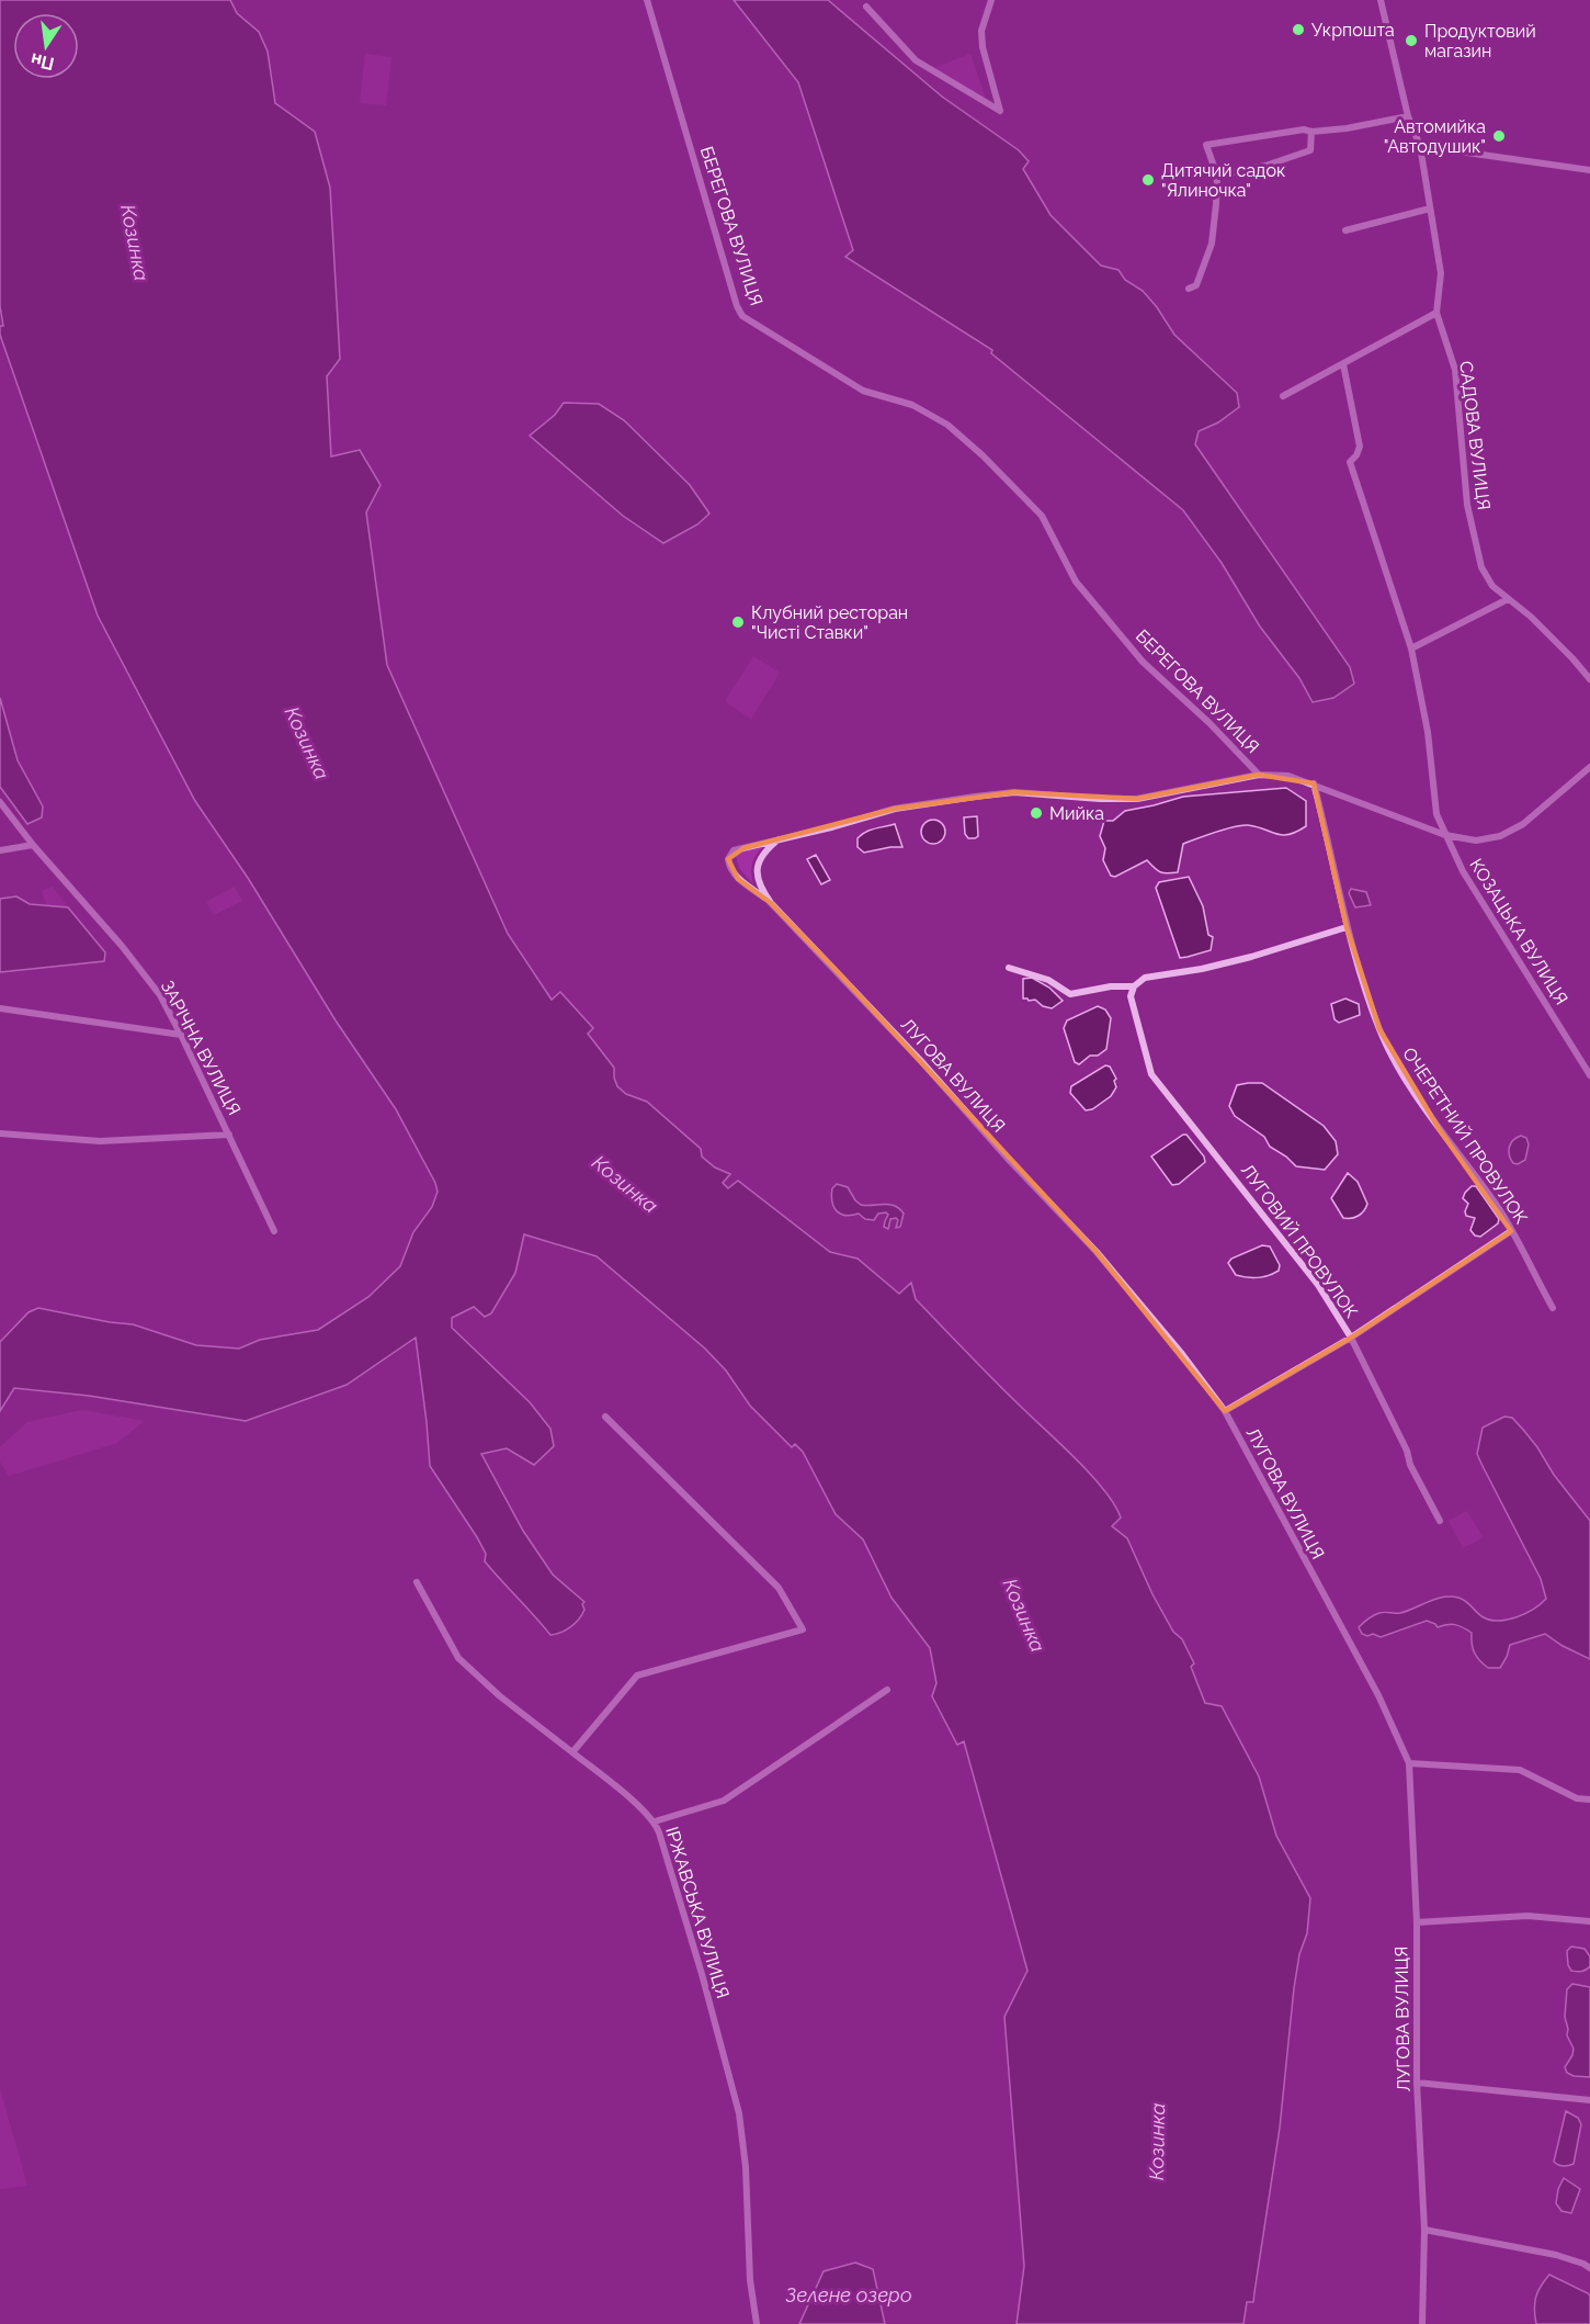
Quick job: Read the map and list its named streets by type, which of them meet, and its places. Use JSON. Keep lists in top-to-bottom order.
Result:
{
  "streets": {
    "street": [
      "БЕРЕГОВА ВУЛИЦЯ",
      "САДОВА ВУЛИЦЯ",
      "КОЗАЦЬКА ВУЛИЦЯ",
      "ЗАРІЧНА ВУЛИЦЯ",
      "ЛУГОВА ВУЛИЦЯ",
      "ОЧЕРЕТНИЙ ПРОВУЛОК",
      "ЛУГОВИЙ ПРОВУЛОК",
      "ІРЖАВСЬКА ВУЛИЦЯ"
    ]
  },
  "water": ["Козинка", "Зелене озеро"],
  "places": [
    "Укрпошта",
    "Продуктовий магазин",
    "Автомийка \"Автодушик\"",
    "Дитячий садок \"Ялиночка\"",
    "Клубний ресторан \"Чисті Ставки\"",
    "Мийка"
  ],
  "north": "bottom"
}
